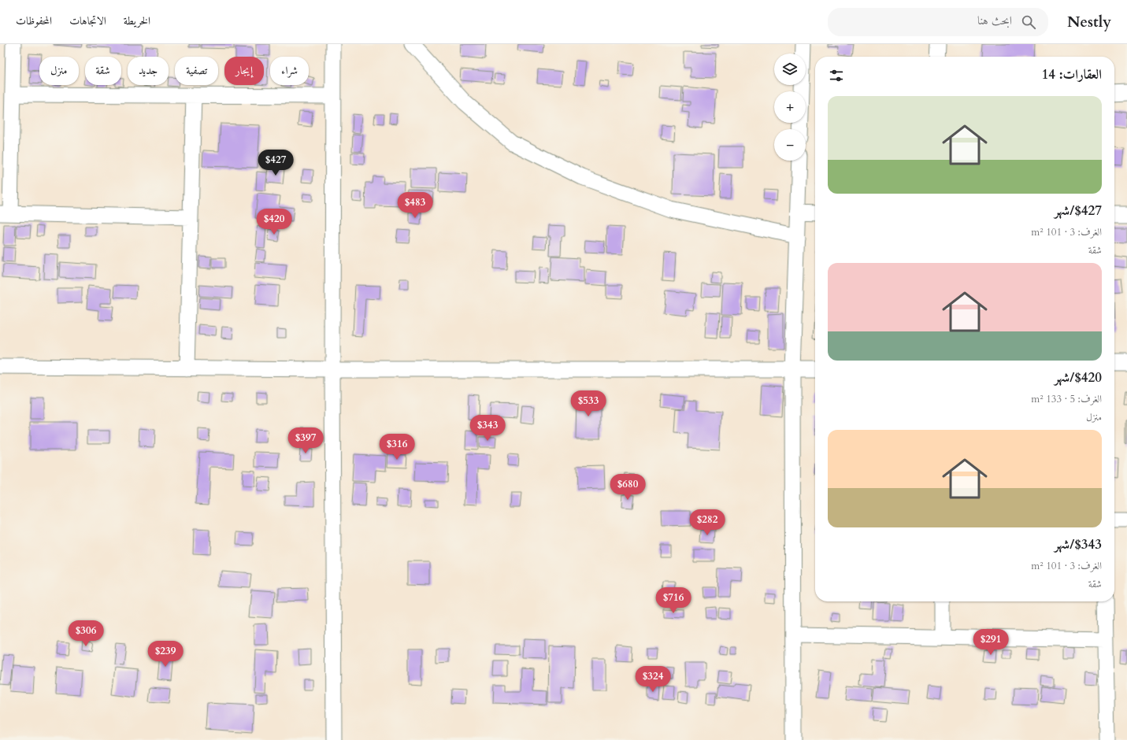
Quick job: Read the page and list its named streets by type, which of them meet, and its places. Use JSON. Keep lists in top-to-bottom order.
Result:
{
  "page": {
    "header": "Nestly",
    "search": "ابحث هنا",
    "nav": ["الخريطة", "الاتجاهات", "المحفوظات"],
    "map_buttons": ["+", "−"],
    "chip": [
      "شراء",
      "إيجار",
      "تصفية",
      "جديد",
      "شقة",
      "منزل"
    ],
    "heading": "العقارات: 14",
    "list": [
      {
        "name": "$427/شهر",
        "note": "الغرف: 3 · 101 m² · شقة"
      },
      {
        "name": "$420/شهر",
        "note": "الغرف: 5 · 133 m² · منزل"
      },
      {
        "name": "$343/شهر",
        "note": "الغرف: 3 · 101 m² · شقة"
      }
    ],
    "price": [
      "$427",
      "$483",
      "$420",
      "$533",
      "$343",
      "$397",
      "$316",
      "$680",
      "$282",
      "$716",
      "$306",
      "$291",
      "$239",
      "$324"
    ]
  }
}
